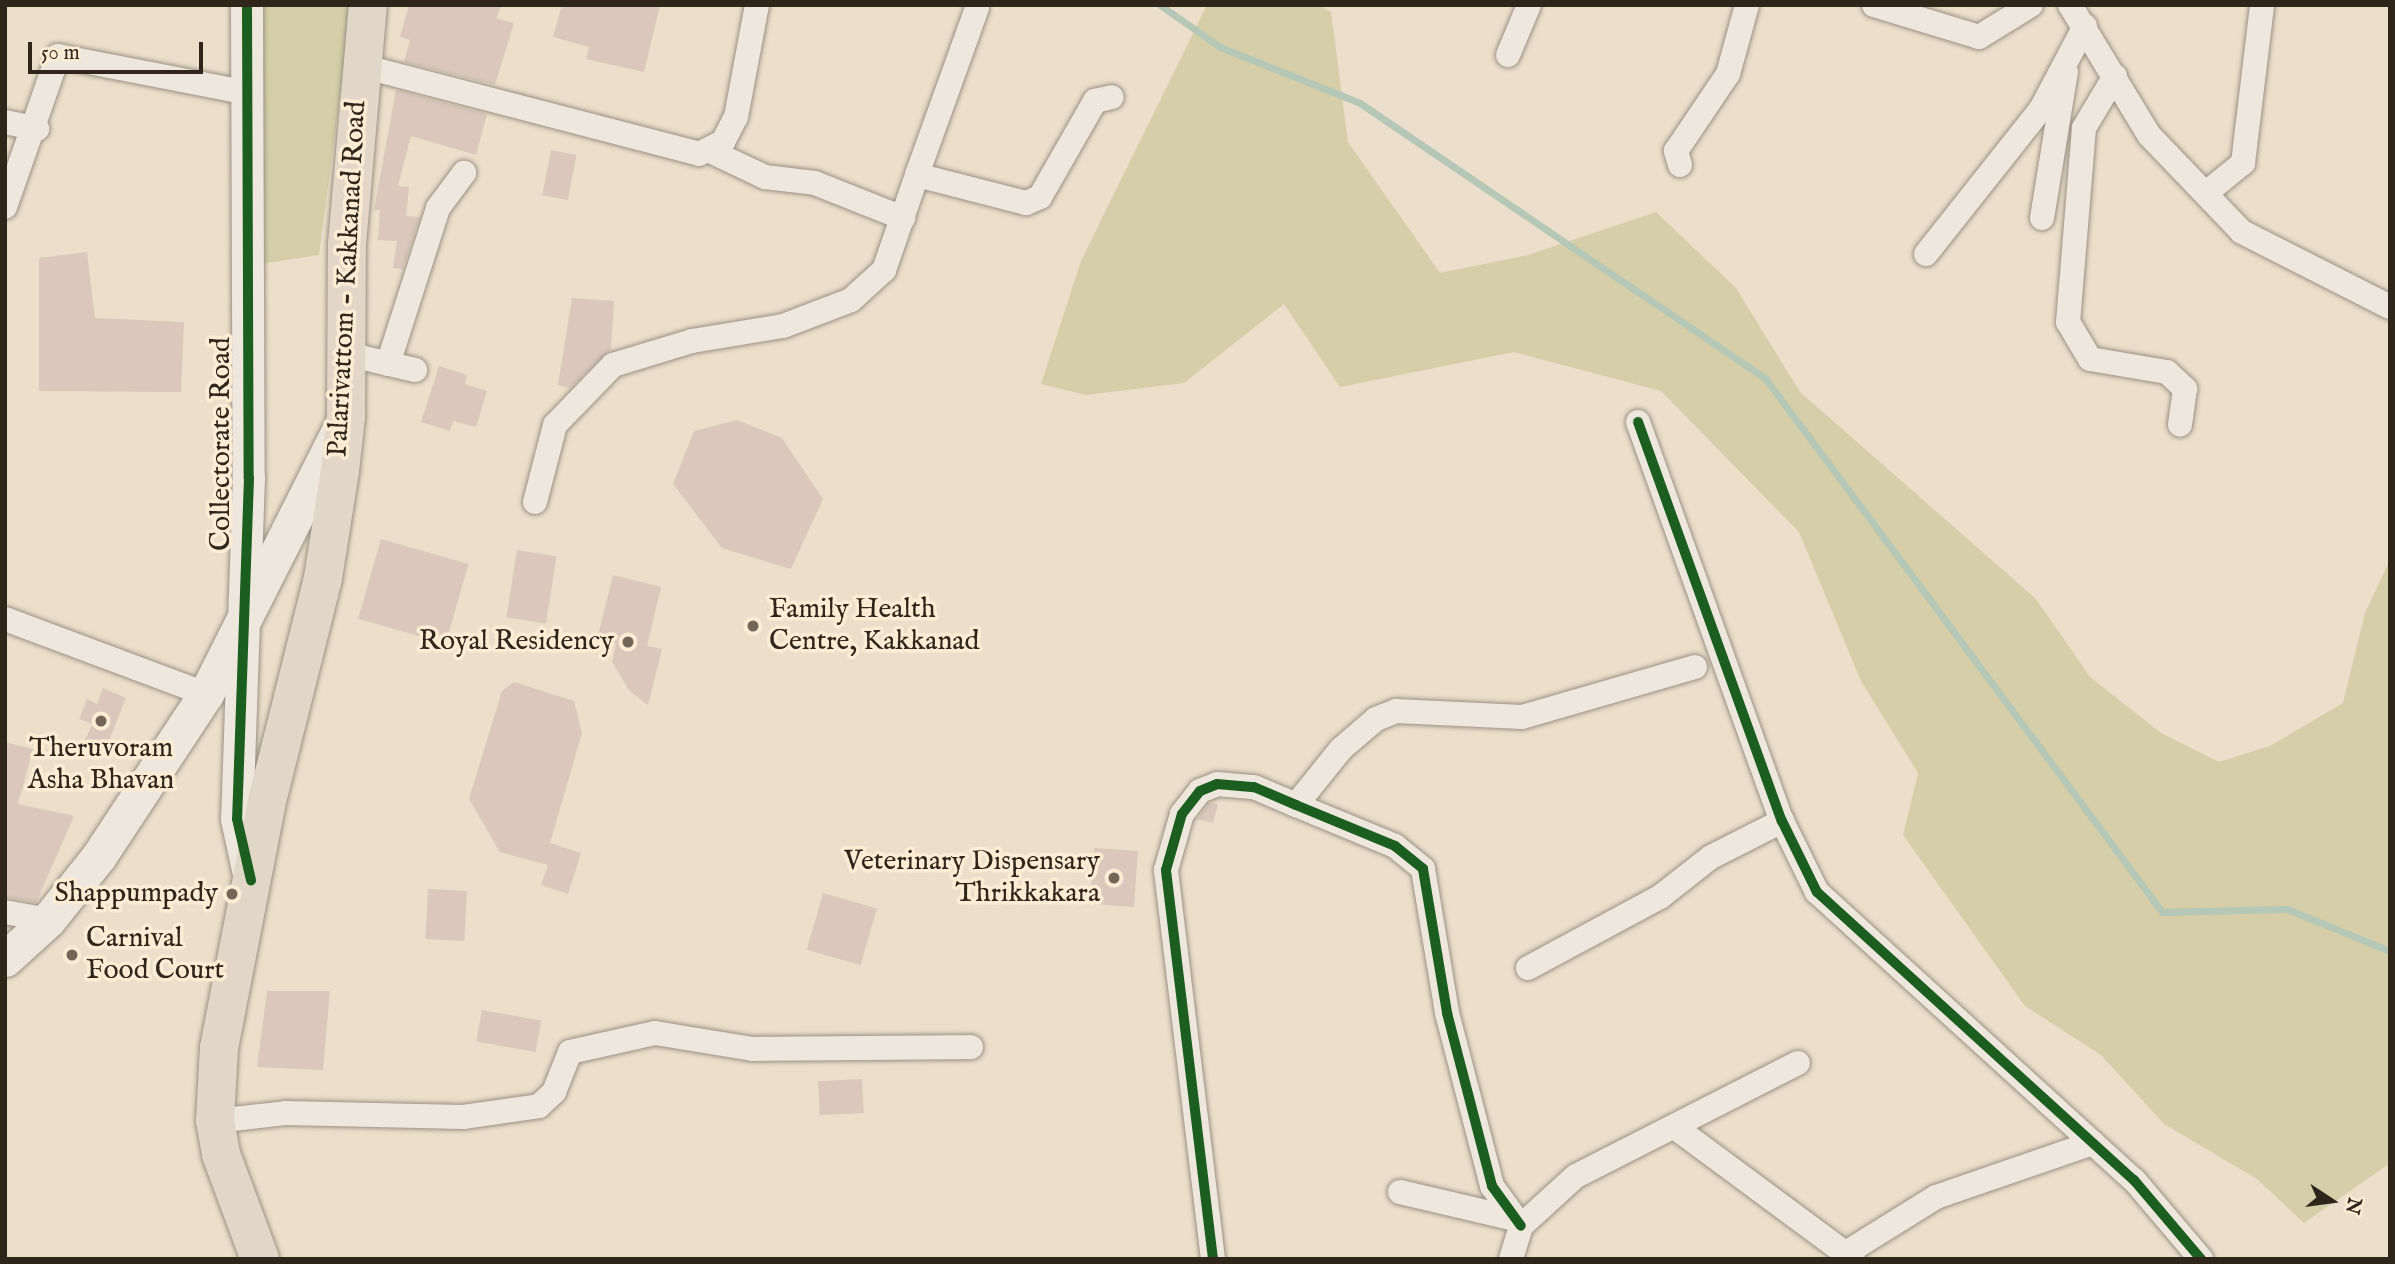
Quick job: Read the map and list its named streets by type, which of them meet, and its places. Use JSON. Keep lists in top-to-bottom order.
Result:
{
  "streets": {
    "main road": ["Palarivattom - Kakkanad Road"],
    "street": ["Collectorate Road"]
  },
  "crossings": [
    ["Palarivattom - Kakkanad Road", "Collectorate Road"]
  ],
  "places": [
    "Family Health Centre, Kakkanad",
    "Royal Residency",
    "Theruvoram Asha Bhavan",
    "Veterinary Dispensary Thrikkakara",
    "Shappumpady",
    "Carnival Food Court"
  ],
  "scale_bar": "50 m",
  "north": "right"
}
